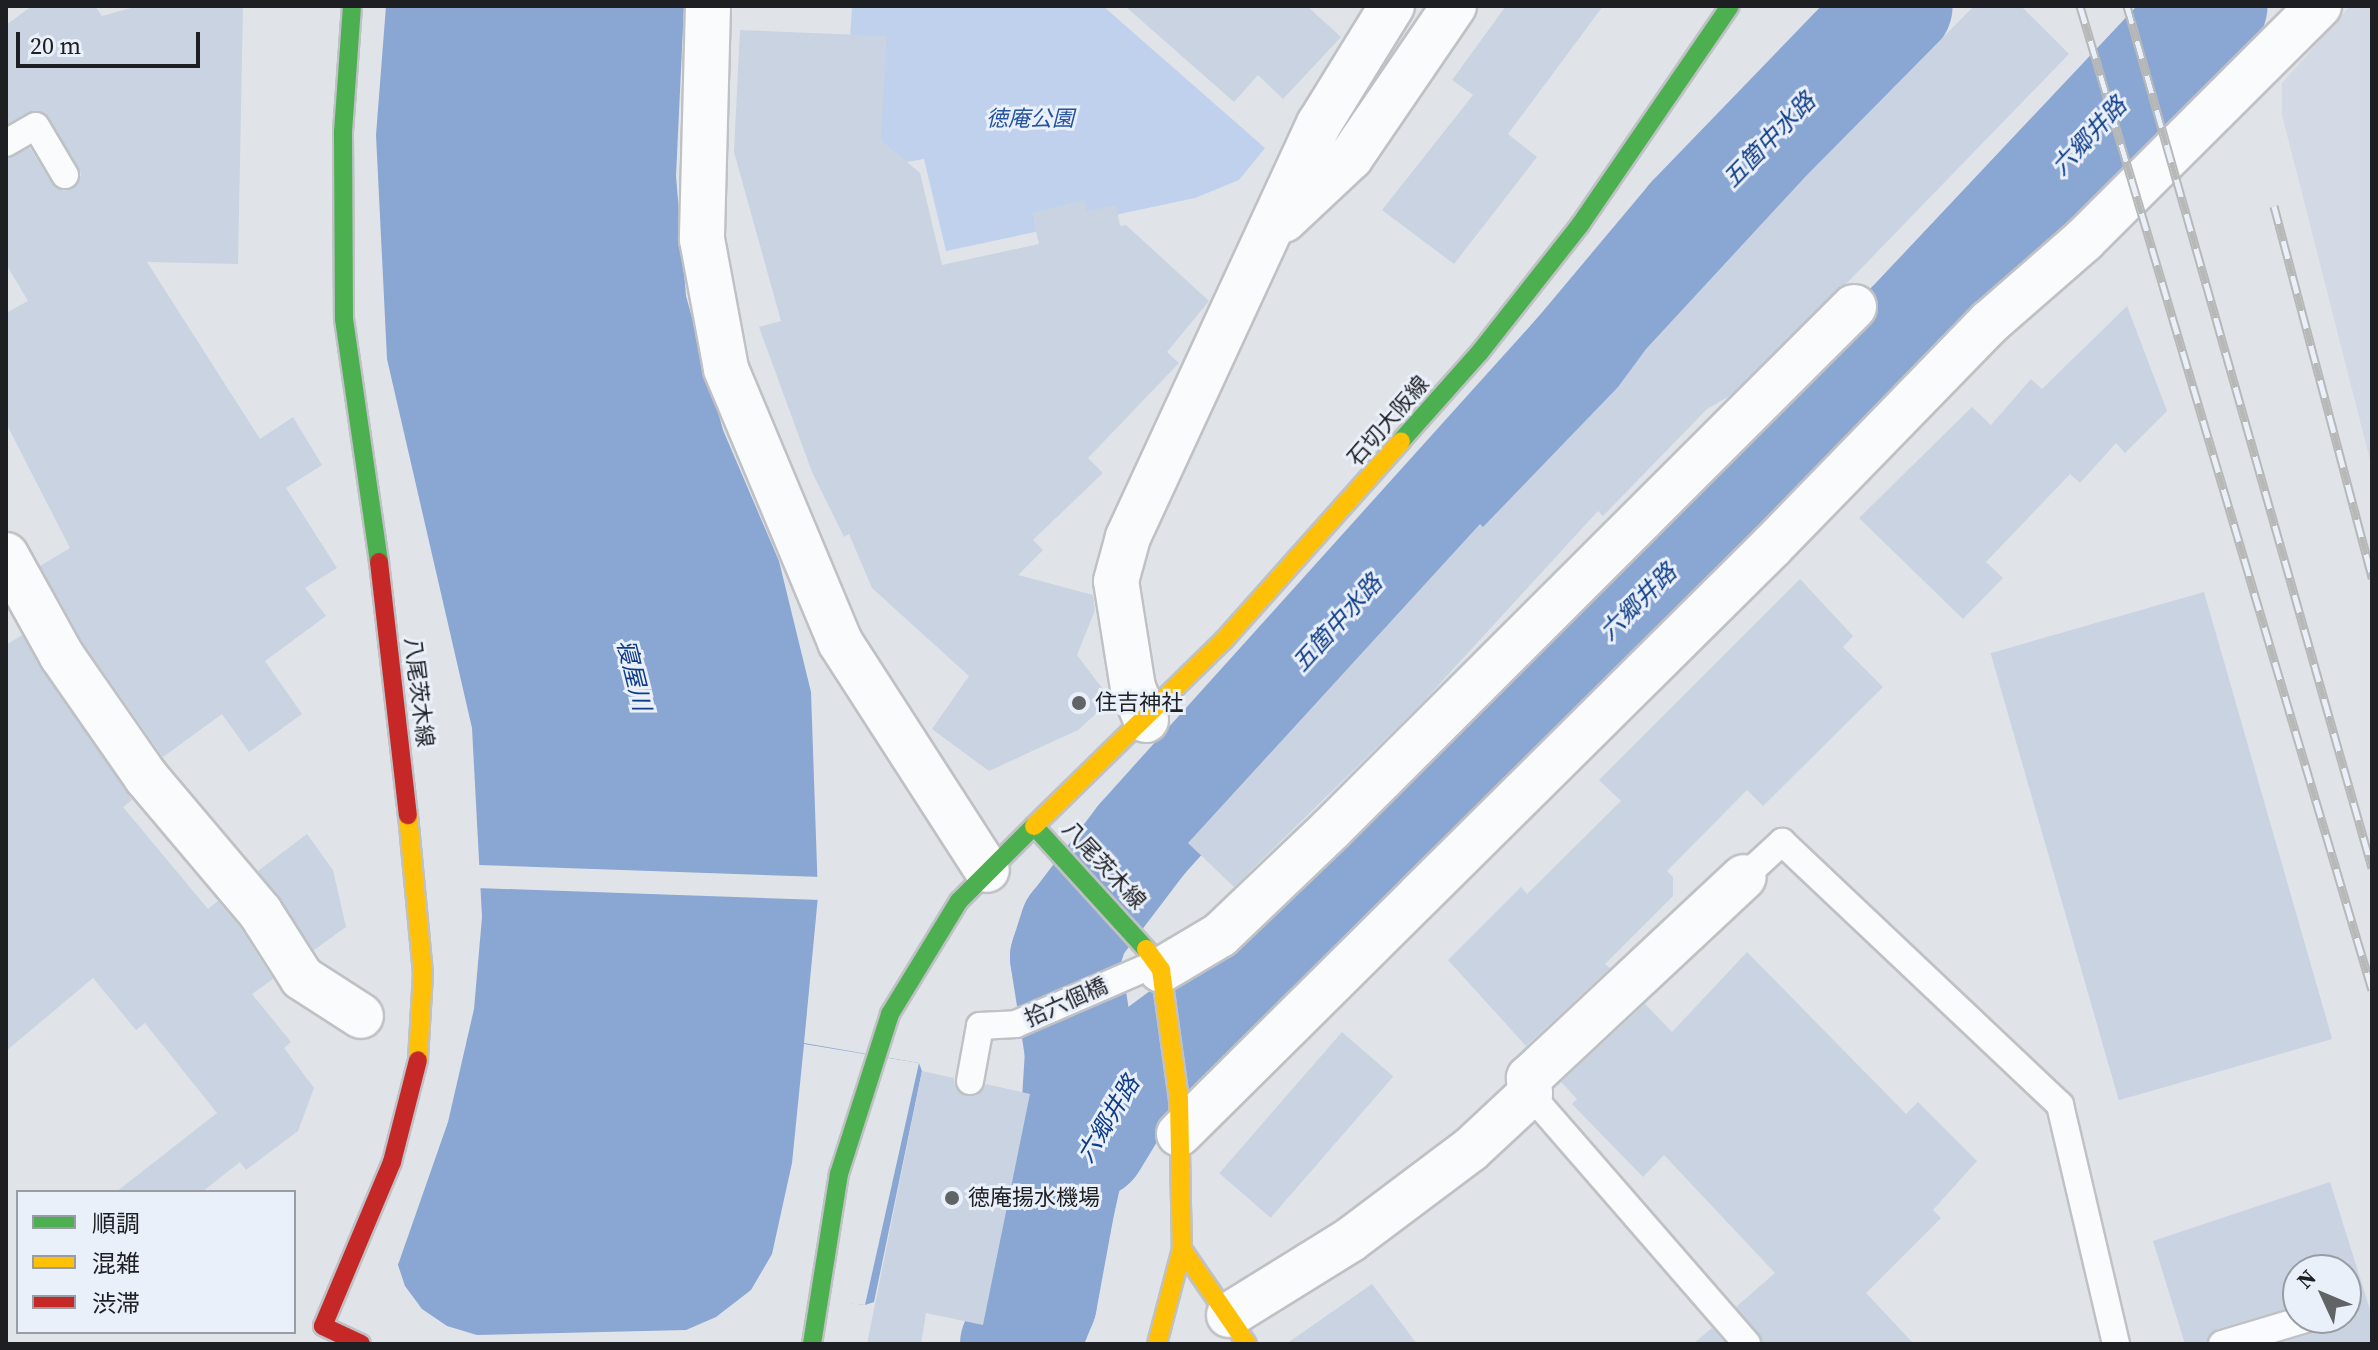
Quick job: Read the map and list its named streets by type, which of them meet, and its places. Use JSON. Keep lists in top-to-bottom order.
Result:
{
  "streets": {
    "main road": ["石切大阪線", "八尾茨木線"],
    "lane": ["拾六個橋"]
  },
  "crossings": [
    ["石切大阪線", "八尾茨木線"],
    ["八尾茨木線", "拾六個橋"]
  ],
  "water": ["六郷井路", "五箇中水路", "寝屋川"],
  "parks": ["徳庵公園"],
  "places": ["住吉神社", "徳庵揚水機場"],
  "legend": ["順調", "混雑", "渋滞"],
  "scale_bar": "20 m",
  "north": "top left"
}
